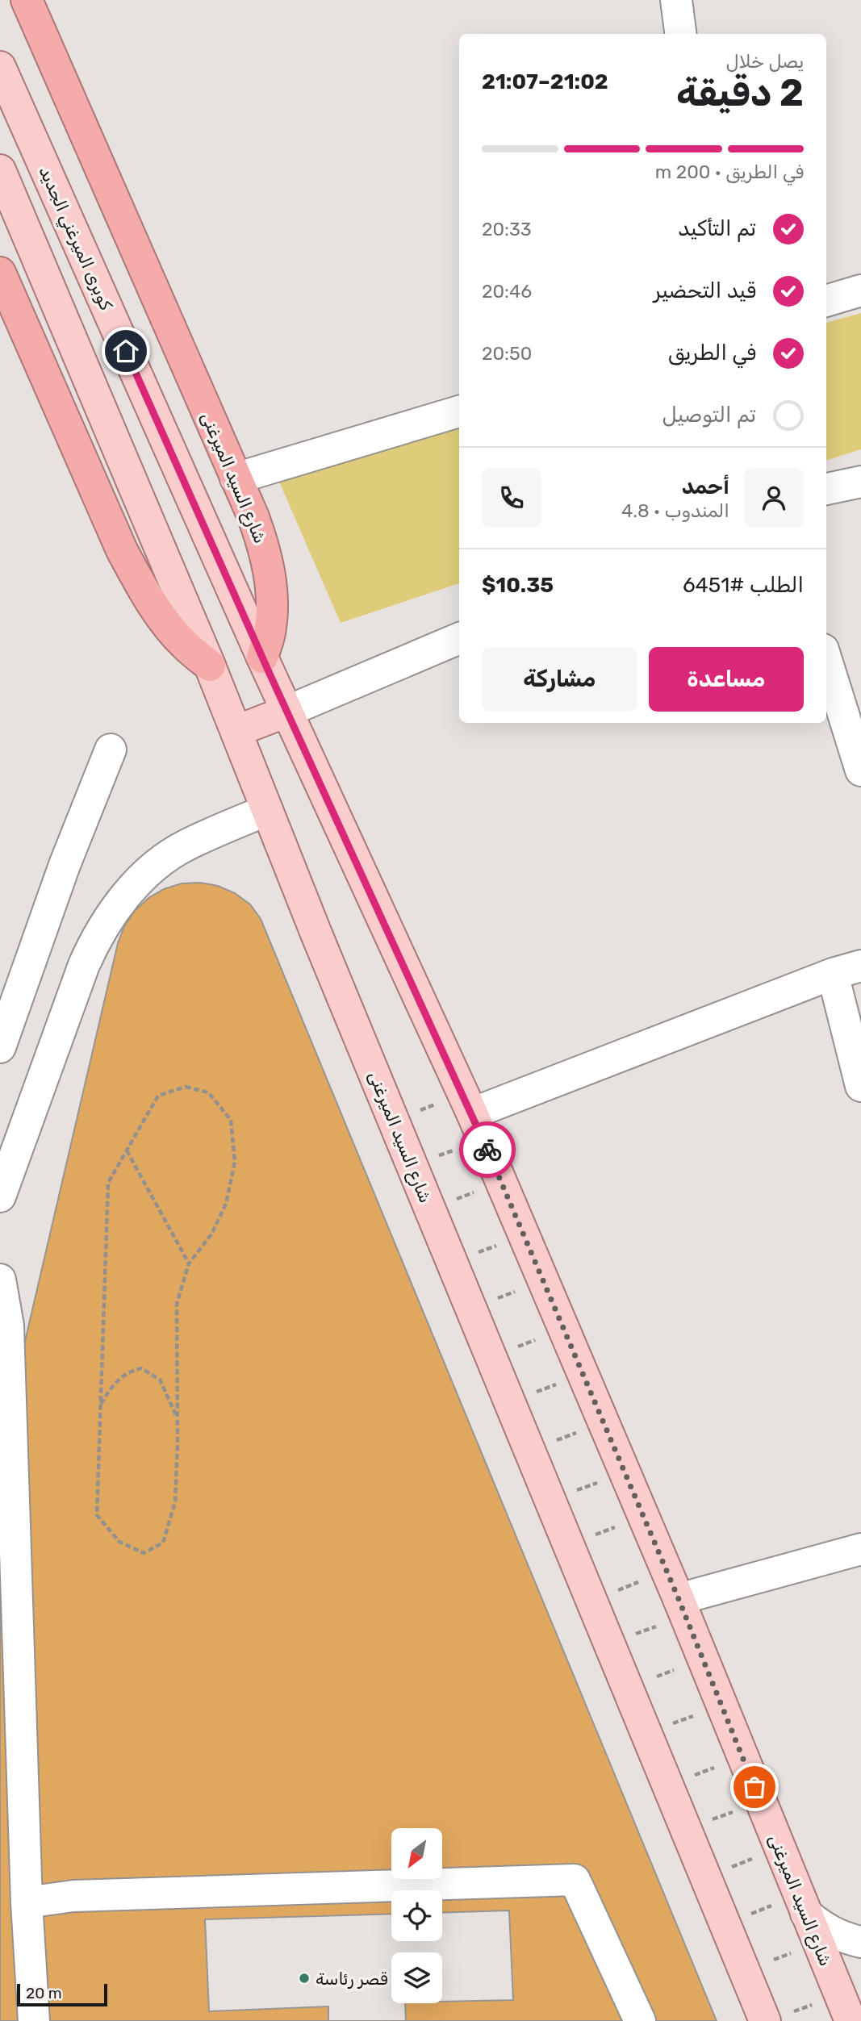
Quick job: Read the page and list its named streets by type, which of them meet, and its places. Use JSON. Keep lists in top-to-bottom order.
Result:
{
  "streets": {
    "highway": ["شارع السيد الميرغنى"],
    "main road": ["كوبرى الميرغني الجديد"]
  },
  "crossings": [
    ["كوبرى الميرغني الجديد", "شارع السيد الميرغنى"]
  ],
  "places": ["قصر رئاسة"],
  "scale_bar": "20 m",
  "north": "bottom left",
  "page": {
    "heading": ["2 دقيقة", "يصل خلال", "21:02–21:07"],
    "panel": [
      "أحمد",
      "المندوب · 4.8",
      "الطلب #6451",
      "$10.35"
    ],
    "bar": "في الطريق · 200 m",
    "list": [
      ["تم التأكيد", "20:33"],
      ["قيد التحضير", "20:46"],
      ["في الطريق", "20:50"],
      "تم التوصيل"
    ],
    "buttons": ["مساعدة", "مشاركة"],
    "scale": "20 m"
  }
}
